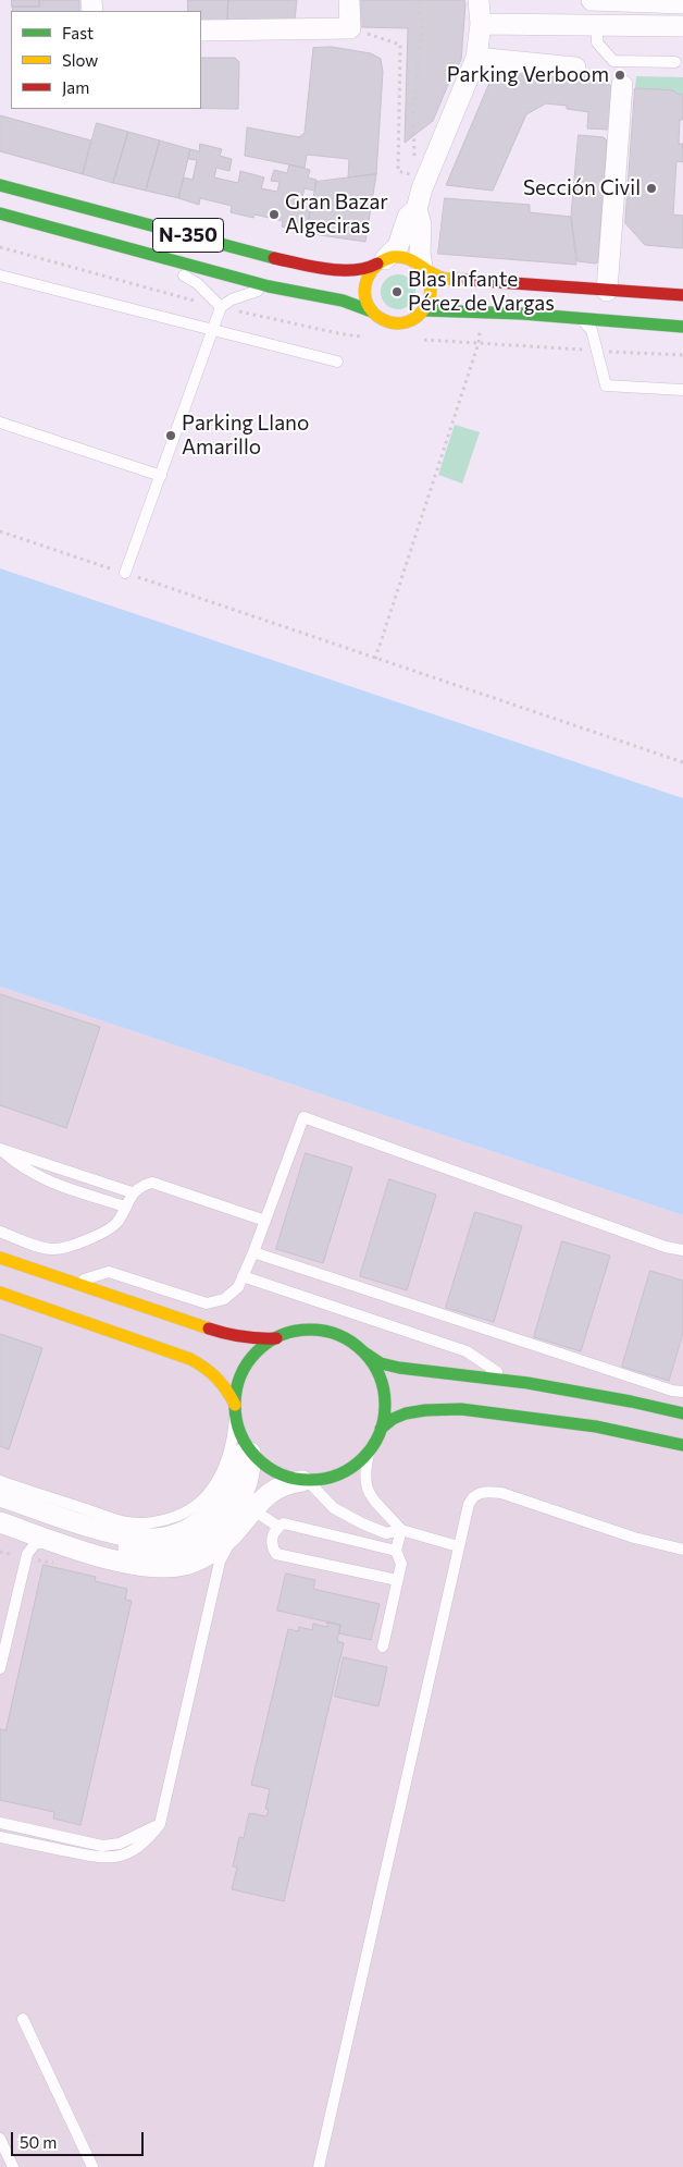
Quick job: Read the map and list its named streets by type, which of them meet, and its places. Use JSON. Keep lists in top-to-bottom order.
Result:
{
  "streets": {
    "main road": ["N-350"]
  },
  "places": [
    "Parking Verboom",
    "Sección Civil",
    "Gran Bazar Algeciras",
    "Blas Infante Pérez de Vargas",
    "Parking Llano Amarillo"
  ],
  "legend": ["Fast", "Slow", "Jam"],
  "scale_bar": "50 m"
}
